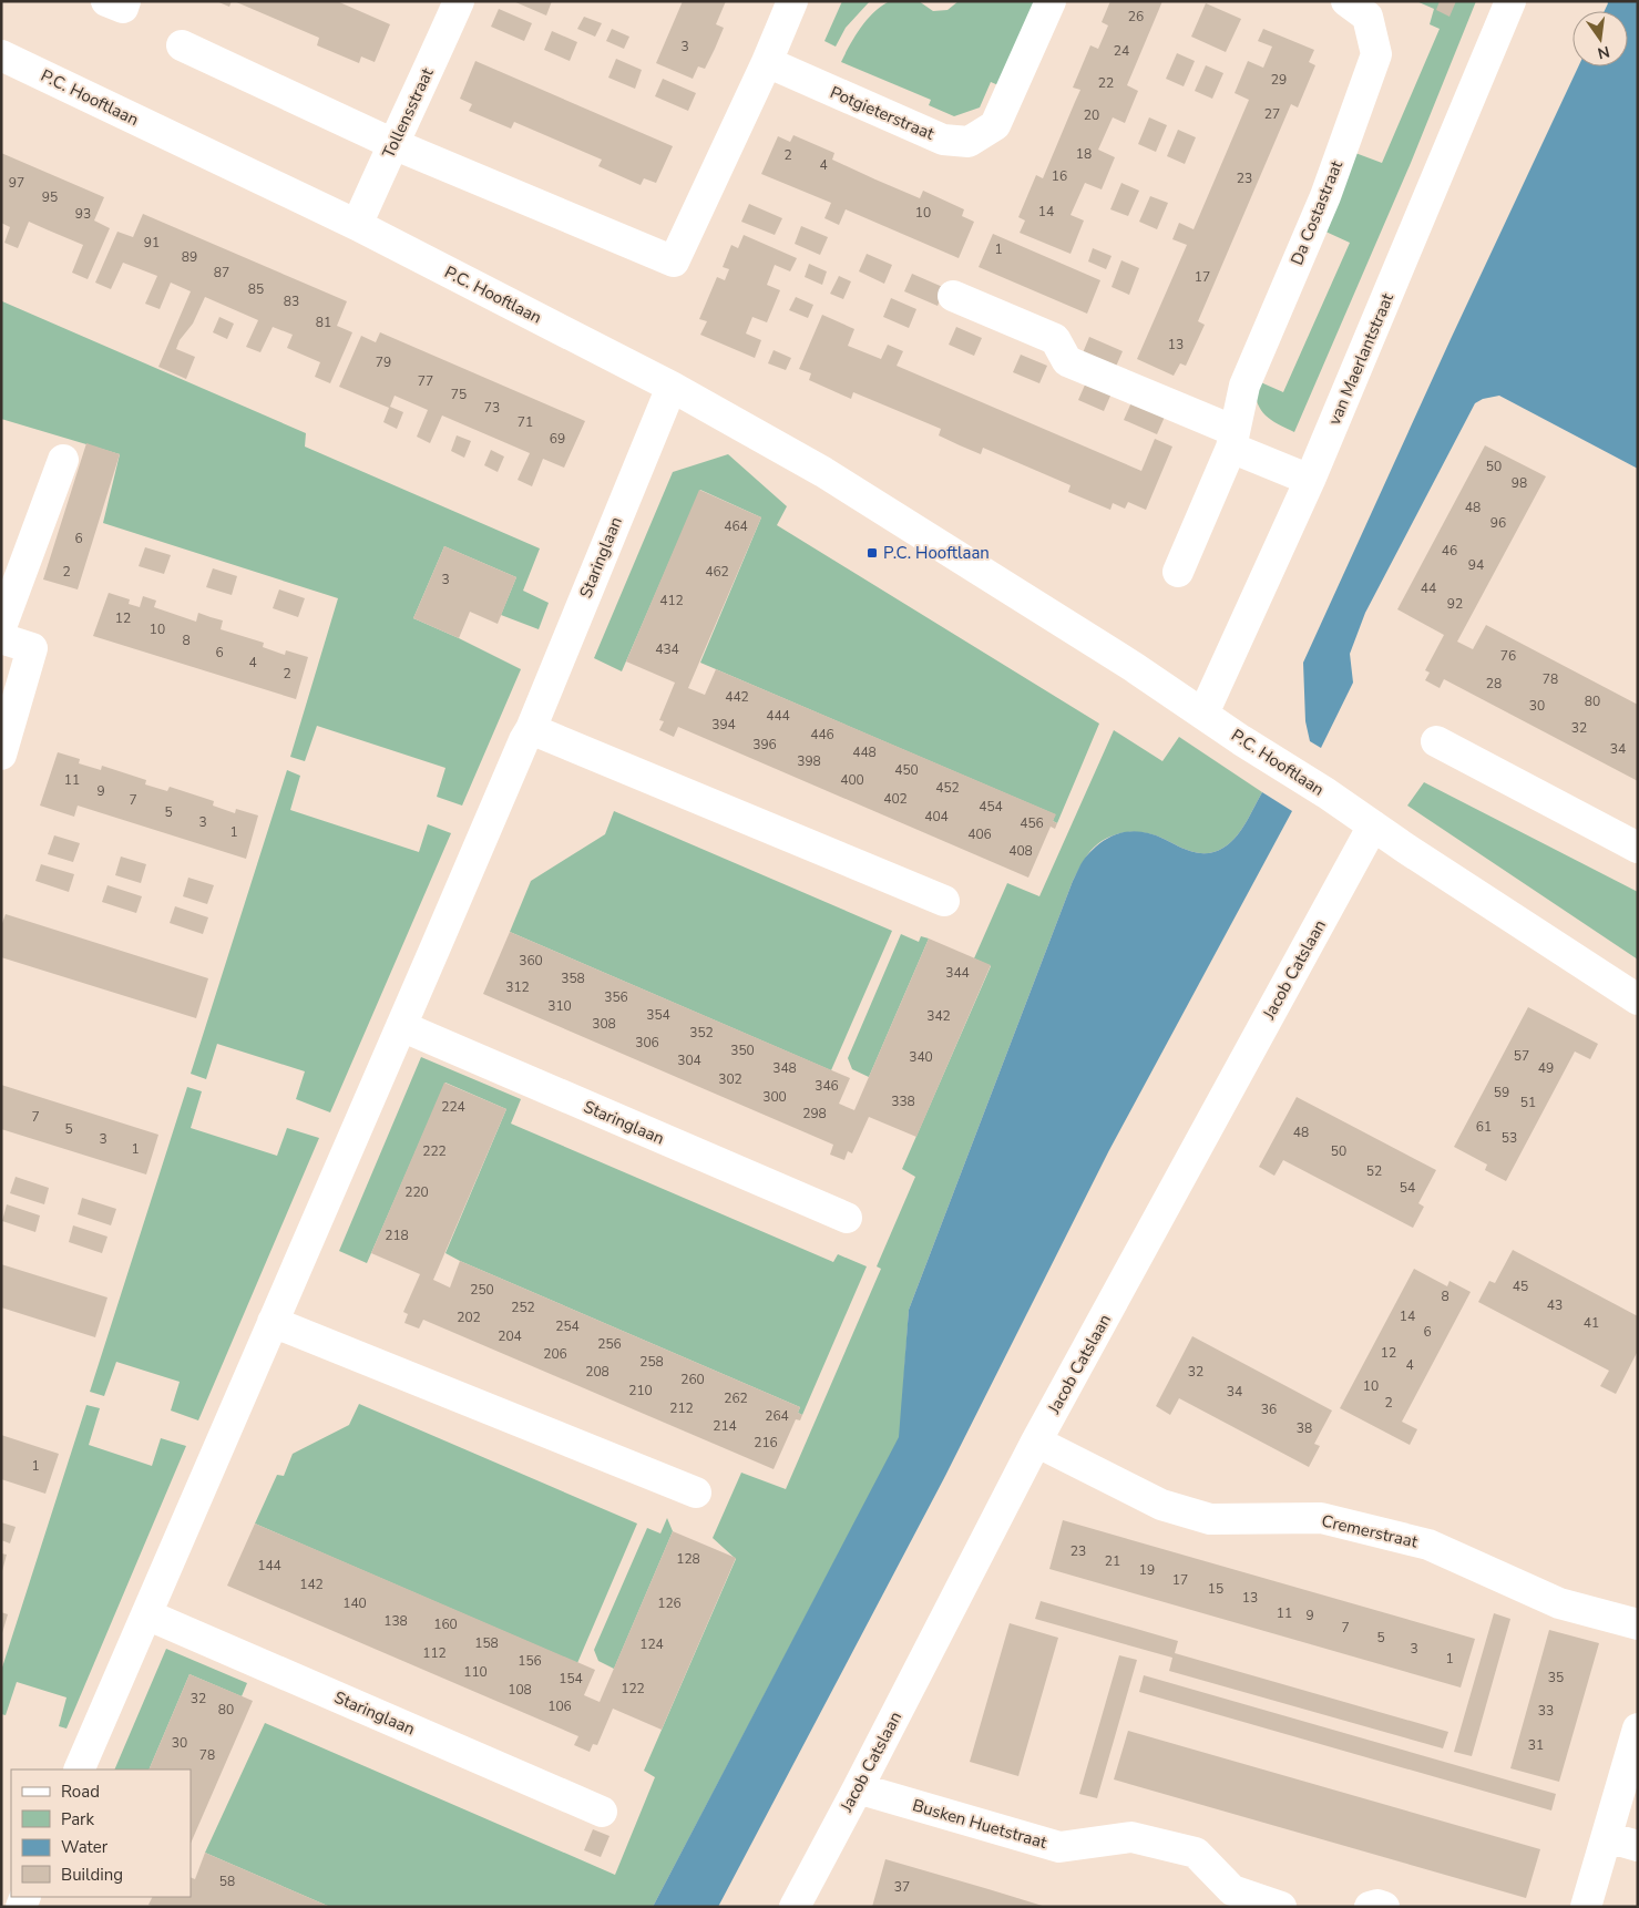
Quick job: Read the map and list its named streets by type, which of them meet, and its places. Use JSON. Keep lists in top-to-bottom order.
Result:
{
  "streets": {
    "street": [
      "P.C. Hooftlaan",
      "Tollensstraat",
      "Potgieterstraat",
      "Da Costastraat",
      "van Maerlantstraat",
      "Staringlaan",
      "Jacob Catslaan",
      "Cremerstraat",
      "Busken Huetstraat"
    ]
  },
  "crossings": [
    ["P.C. Hooftlaan", "Tollensstraat"],
    ["P.C. Hooftlaan", "van Maerlantstraat"],
    ["P.C. Hooftlaan", "Staringlaan"],
    ["P.C. Hooftlaan", "Jacob Catslaan"],
    ["Jacob Catslaan", "Cremerstraat"],
    ["Jacob Catslaan", "Busken Huetstraat"]
  ],
  "places": {
    "transit": ["P.C. Hooftlaan"]
  },
  "house_numbers": [
    "26",
    "3",
    "24",
    "29",
    "22",
    "27",
    "20",
    "18",
    "2",
    "4",
    "16",
    "23",
    "97",
    "95",
    "14",
    "10",
    "93",
    "91",
    "1",
    "89",
    "87",
    "17",
    "85",
    "83",
    "81",
    "13",
    "79",
    "77",
    "75",
    "73",
    "71",
    "69",
    "50",
    "98",
    "48",
    "96",
    "464",
    "6",
    "46",
    "94",
    "2",
    "462",
    "3",
    "44",
    "412",
    "92",
    "12",
    "10",
    "8",
    "434",
    "6",
    "76",
    "4",
    "2",
    "78",
    "28",
    "442",
    "80",
    "30",
    "444",
    "394",
    "32",
    "446",
    "396",
    "34",
    "448",
    "398",
    "450",
    "11",
    "400",
    "452",
    "9",
    "402",
    "7",
    "454",
    "5",
    "404",
    "3",
    "456",
    "1",
    "406",
    "408",
    "360",
    "344",
    "358",
    "312",
    "356",
    "310",
    "354",
    "342",
    "308",
    "352",
    "306",
    "350",
    "57",
    "340",
    "304",
    "348",
    "49",
    "302",
    "346",
    "59",
    "300",
    "338",
    "51",
    "224",
    "298",
    "7",
    "61",
    "5",
    "48",
    "53",
    "3",
    "1",
    "222",
    "50",
    "52",
    "54",
    "220",
    "218",
    "45",
    "250",
    "8",
    "43",
    "252",
    "14",
    "202",
    "41",
    "254",
    "6",
    "204",
    "256",
    "12",
    "206",
    "258",
    "4",
    "208",
    "32",
    "260",
    "10",
    "210",
    "34",
    "262",
    "2",
    "212",
    "36",
    "264",
    "214",
    "38",
    "216",
    "1",
    "23",
    "128",
    "21",
    "144",
    "19",
    "17",
    "142",
    "15",
    "13",
    "140",
    "126",
    "11",
    "9",
    "138",
    "160",
    "7",
    "5",
    "158",
    "124",
    "3",
    "112",
    "1",
    "156",
    "110",
    "35",
    "154",
    "122",
    "108",
    "32",
    "106",
    "80",
    "33",
    "30",
    "31",
    "78",
    "58",
    "37"
  ],
  "legend": [
    "Road",
    "Park",
    "Water",
    "Building"
  ],
  "north": "bottom"
}
